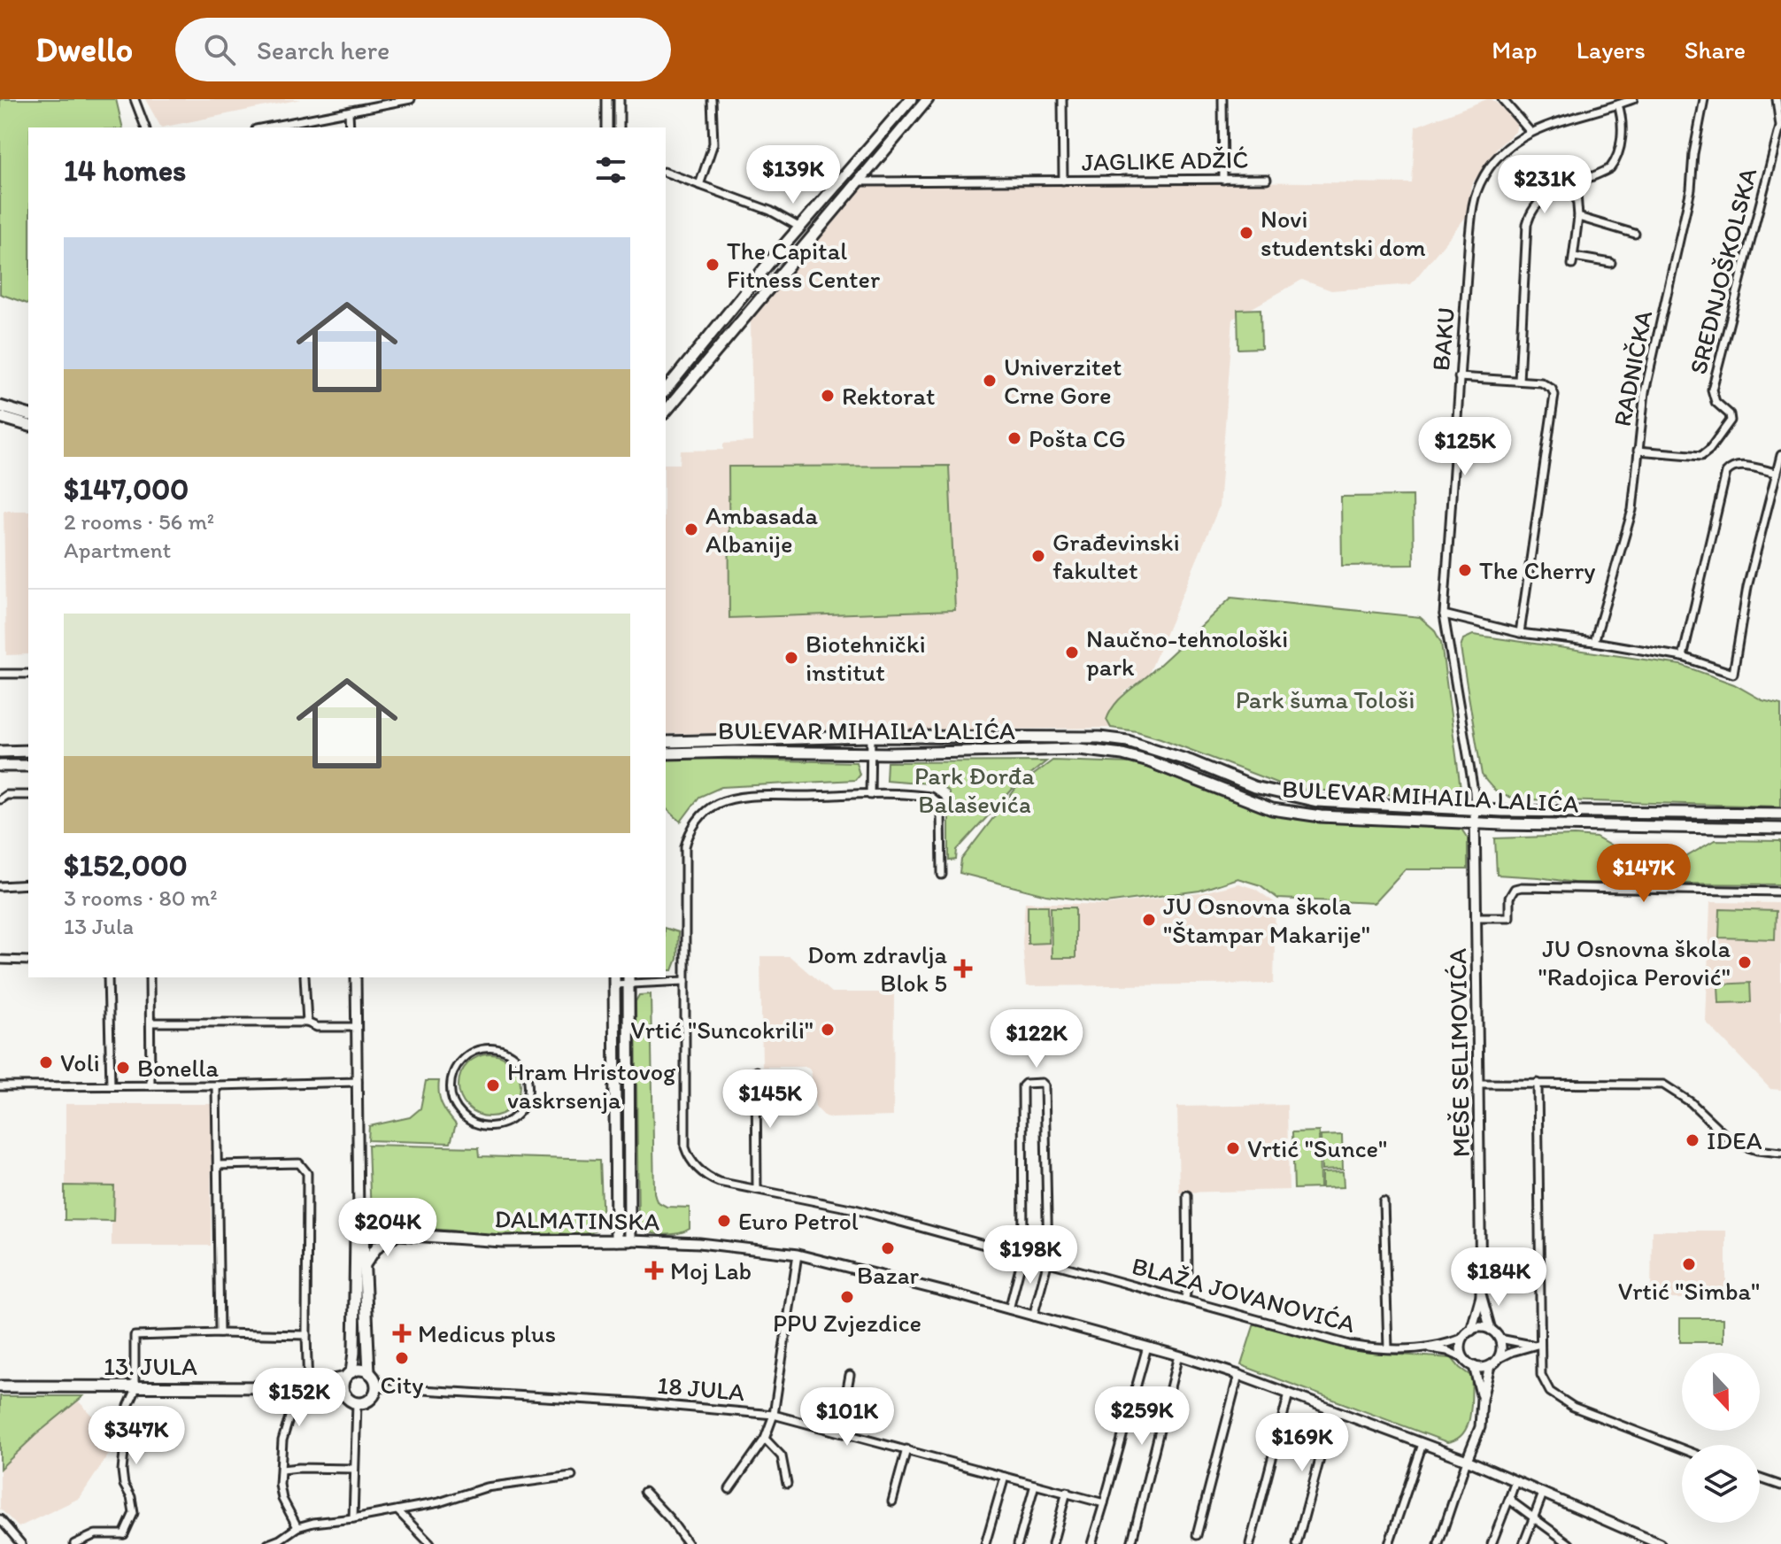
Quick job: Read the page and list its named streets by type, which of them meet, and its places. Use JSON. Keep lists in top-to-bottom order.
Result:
{
  "streets": {
    "main road": ["BULEVAR MIHAILA LALIĆA", "DALMATINSKA", "13. JULA"],
    "street": [
      "JAGLIKE ADŽIĆ",
      "SREDNJOŠKOLSKA",
      "BAKU",
      "RADNIČKA",
      "MEŠE SELIMOVIĆA",
      "BLAŽA JOVANOVIĆA",
      "18 JULA"
    ]
  },
  "crossings": [
    ["SREDNJOŠKOLSKA", "RADNIČKA"],
    ["BAKU", "BULEVAR MIHAILA LALIĆA"],
    ["BAKU", "MEŠE SELIMOVIĆA"],
    ["BULEVAR MIHAILA LALIĆA", "MEŠE SELIMOVIĆA"],
    ["MEŠE SELIMOVIĆA", "BLAŽA JOVANOVIĆA"]
  ],
  "parks": ["Park šuma Tološi", "Park Đorđa Balaševića"],
  "places": {
    "other": [
      "Novi studentski dom",
      "The Capital Fitness Center",
      "Univerzitet Crne Gore",
      "Rektorat",
      "Pošta CG",
      "Ambasada Albanije",
      "Građevinski fakultet",
      "The Cherry",
      "Naučno-tehnološki park",
      "Biotehnički institut",
      "JU Osnovna škola \"Štampar Makarije\"",
      "JU Osnovna škola \"Radojica Perović\"",
      "Vrtić \"Suncokrili\"",
      "Voli",
      "Bonella",
      "Hram Hristovog vaskrsenja",
      "IDEA",
      "Vrtić \"Sunce\"",
      "Euro Petrol",
      "Bazar",
      "Vrtić \"Simba\"",
      "PPU Zvjezdice",
      "City"
    ],
    "health": ["Dom zdravlja Blok 5", "Moj Lab", "Medicus plus"]
  },
  "north": "bottom",
  "page": {
    "header": "Dwello",
    "search": "Search here",
    "nav": ["Map", "Layers", "Share"],
    "heading": "14 homes",
    "price": [
      "$139K",
      "$231K",
      "$125K",
      "$147K",
      "$122K",
      "$145K",
      "$204K",
      "$198K",
      "$184K",
      "$152K",
      "$259K",
      "$101K",
      "$347K",
      "$169K"
    ],
    "list": [
      {
        "name": "$147,000",
        "note": "2 rooms · 56 m² · Apartment"
      },
      {
        "name": "$152,000",
        "note": "3 rooms · 80 m² · 13 Jula"
      }
    ]
  }
}
